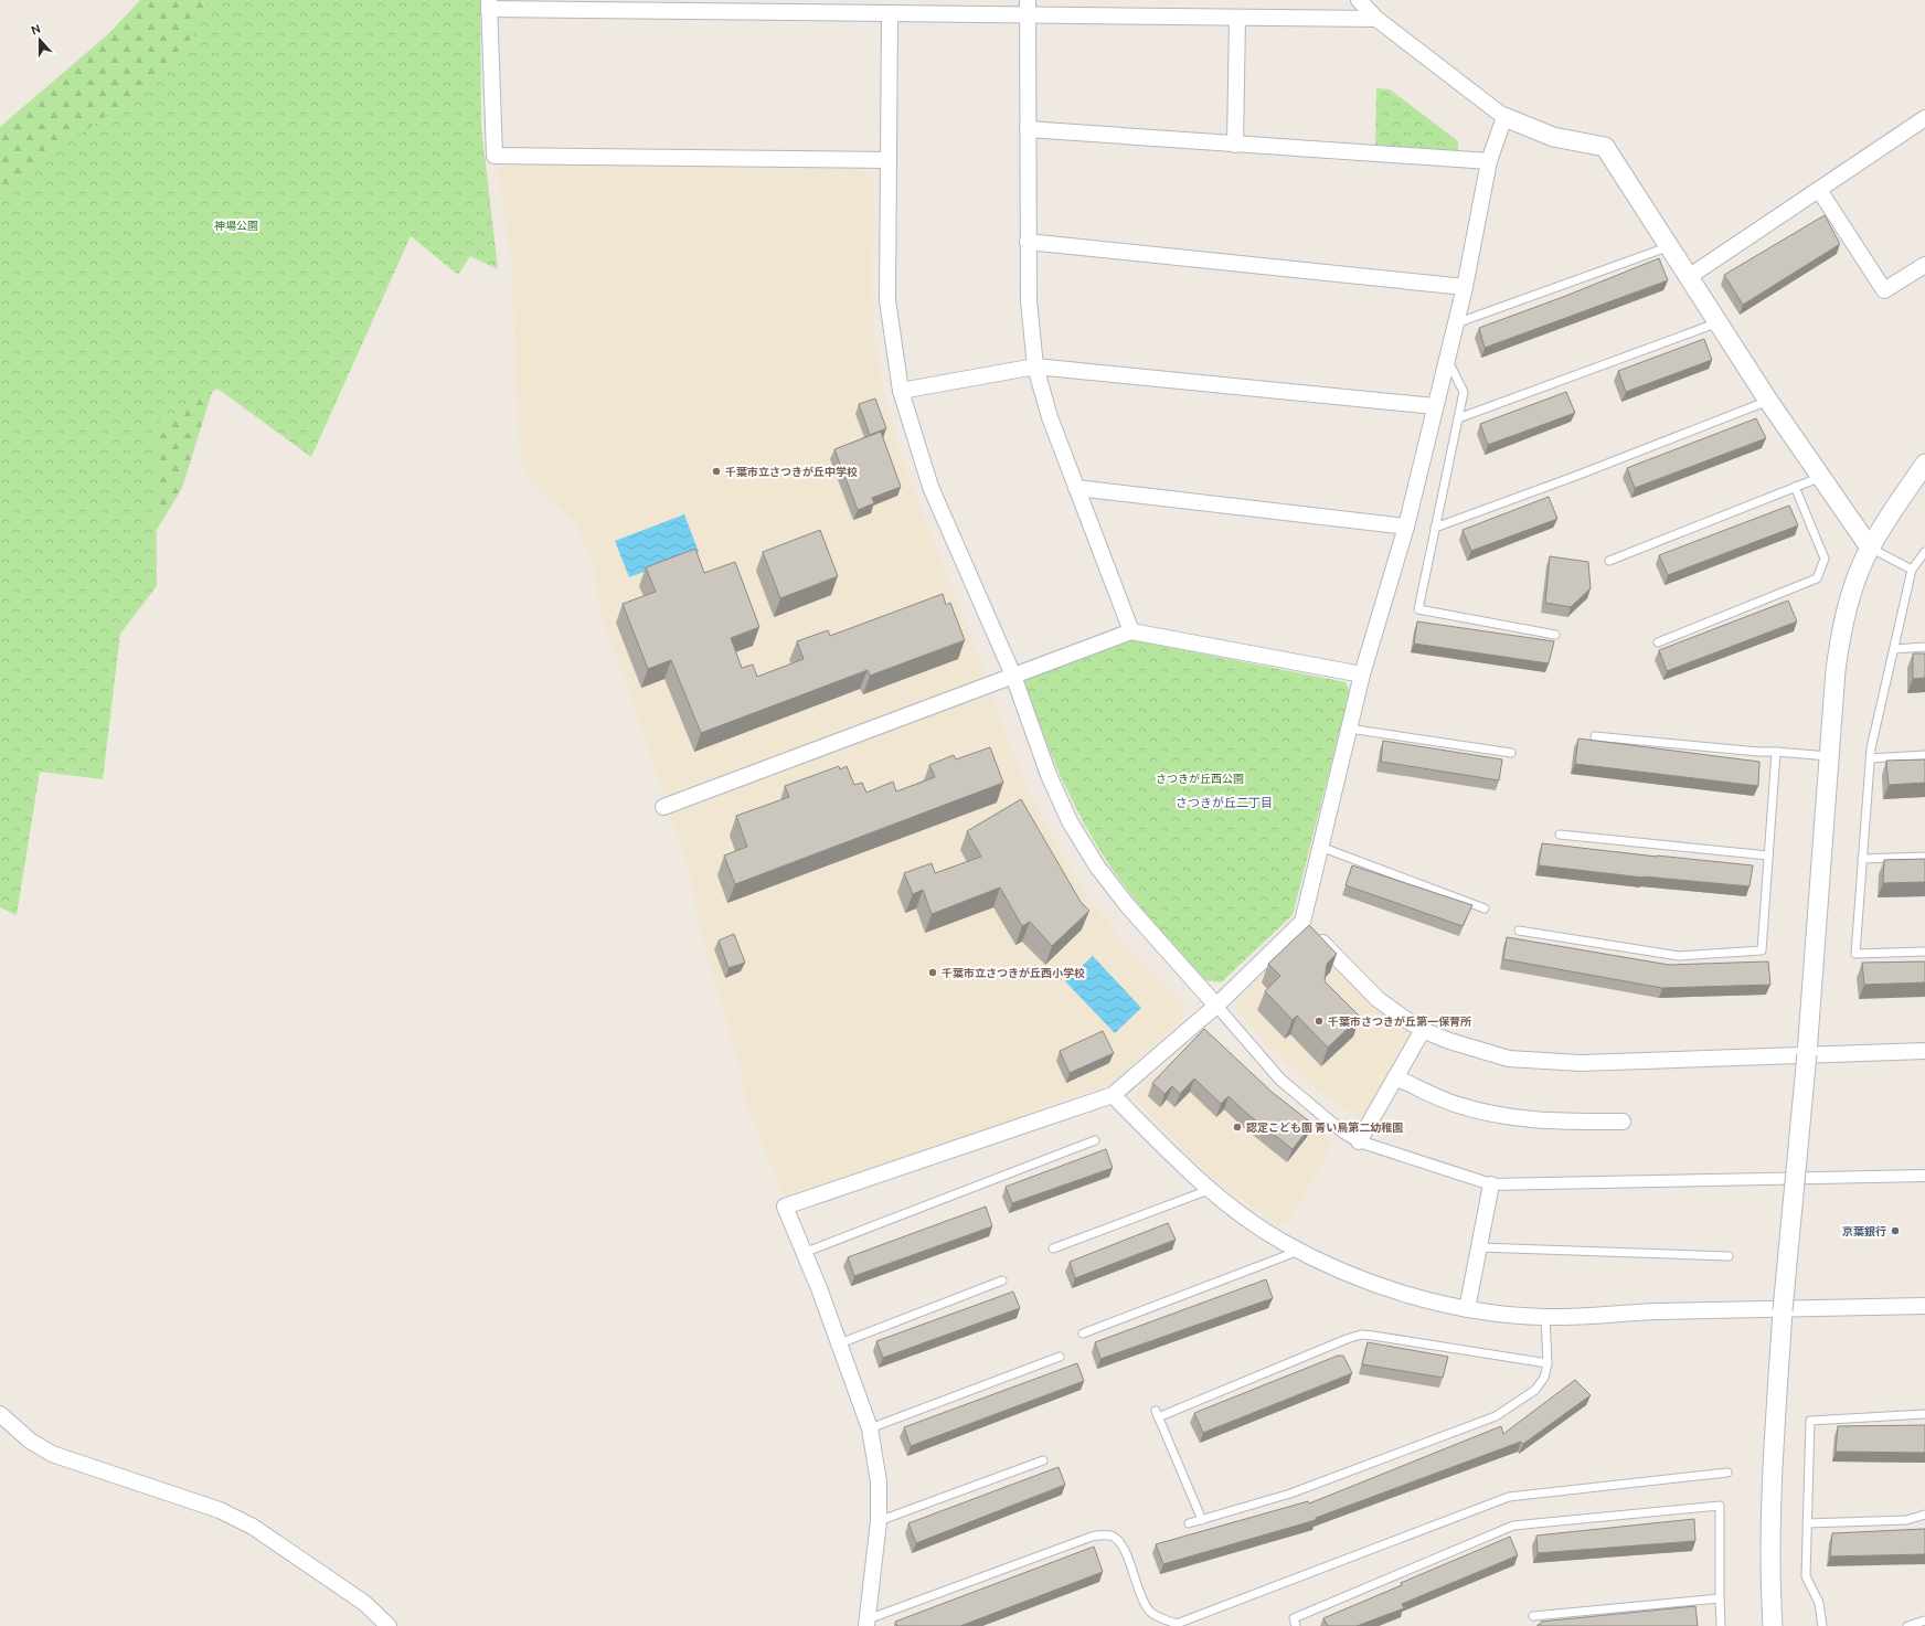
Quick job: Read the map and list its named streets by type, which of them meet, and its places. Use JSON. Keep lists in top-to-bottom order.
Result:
{
  "districts": ["さつきが丘二丁目"],
  "parks": ["神場公園", "さつきが丘西公園"],
  "places": [
    "千葉市立さつきが丘中学校",
    "千葉市立さつきが丘西小学校",
    "千葉市さつきが丘第一保育所",
    "認定こども園 青い鳥第二幼稚園",
    "京葉銀行"
  ],
  "north": "top"
}
